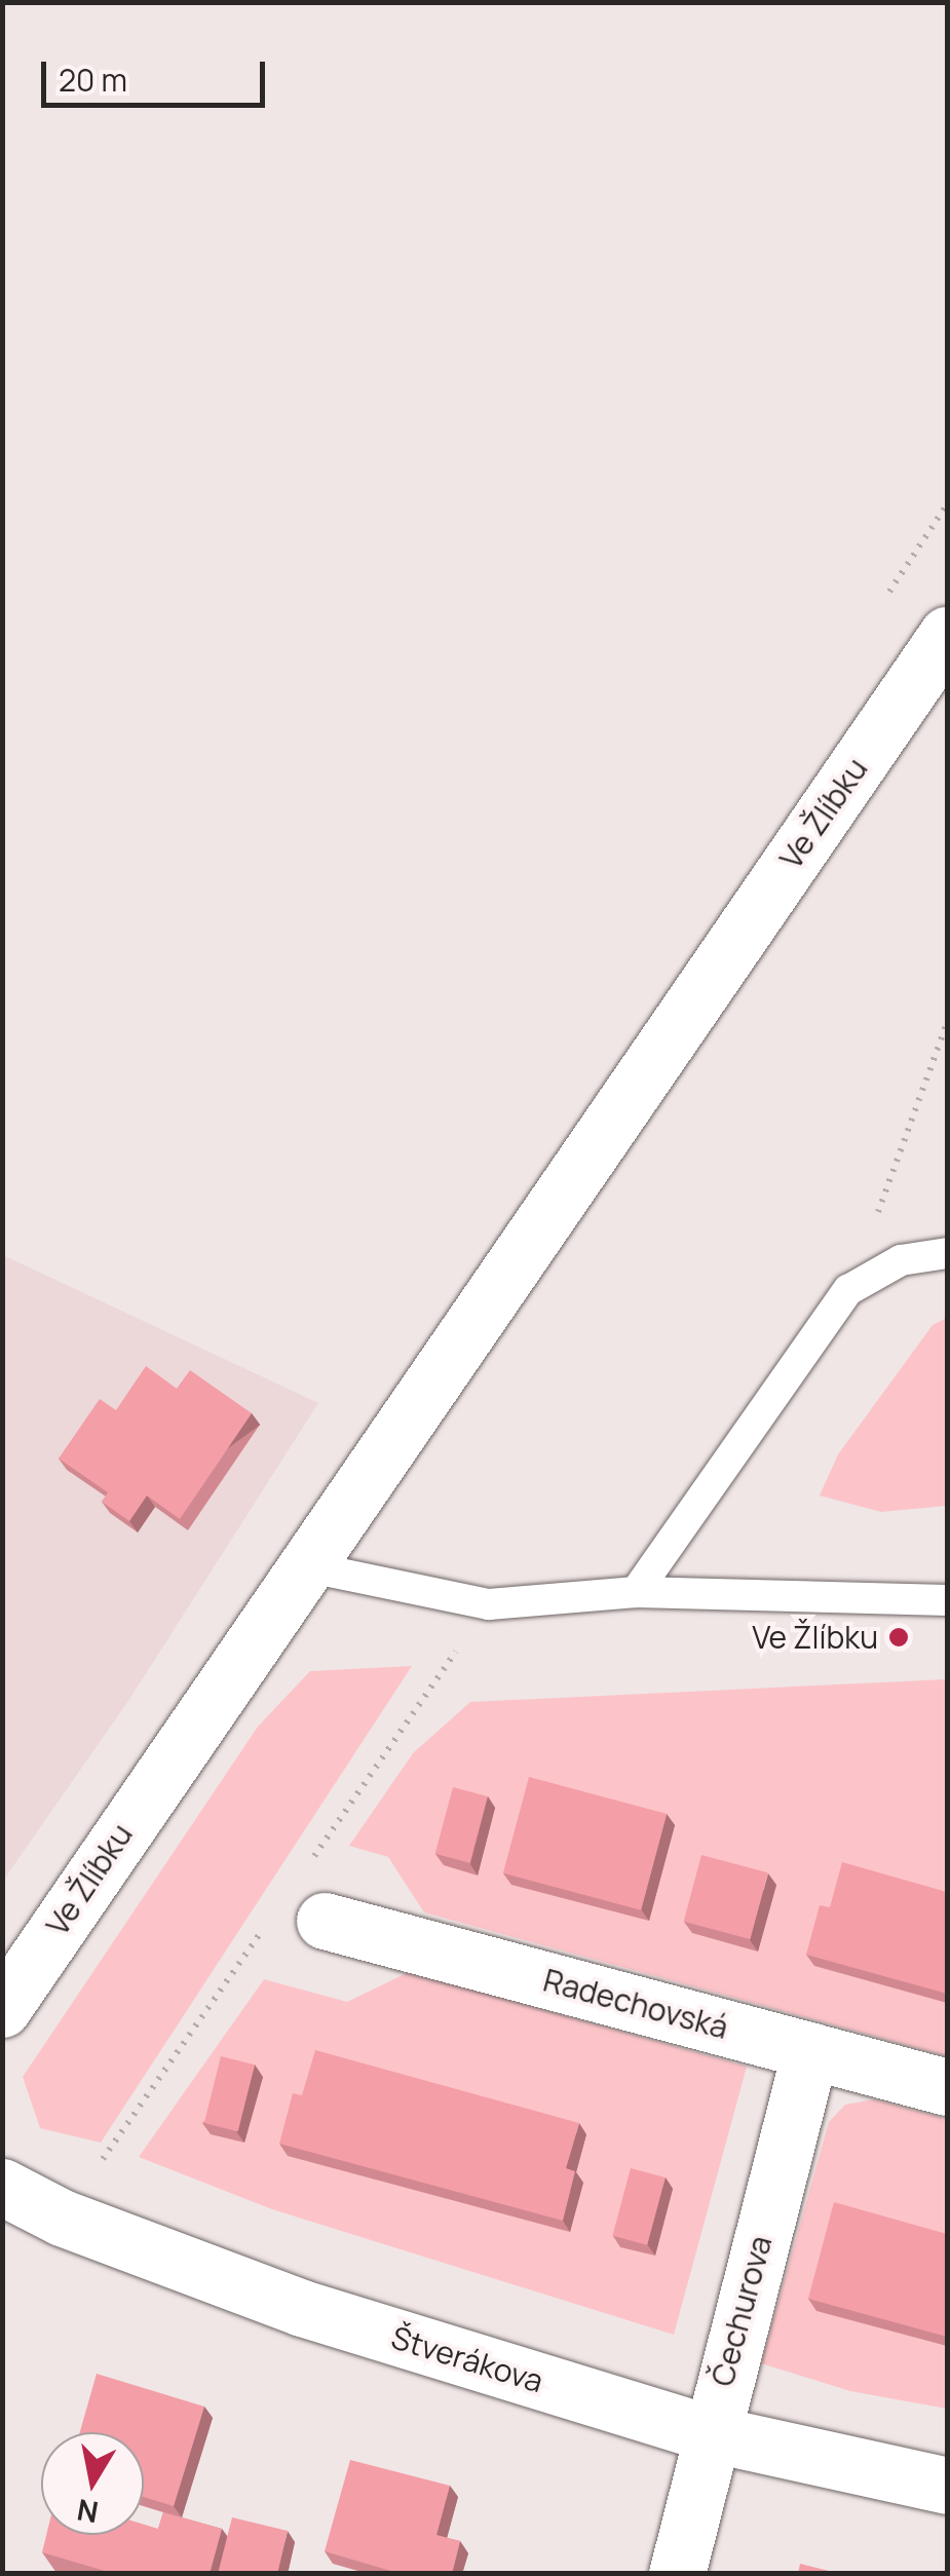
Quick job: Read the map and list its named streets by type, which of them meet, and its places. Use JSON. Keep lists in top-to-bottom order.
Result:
{
  "streets": {
    "street": [
      "Ve Žlíbku",
      "Radechovská",
      "Čechurova",
      "Štverákova"
    ]
  },
  "crossings": [
    ["Radechovská", "Čechurova"],
    ["Čechurova", "Štverákova"]
  ],
  "places": ["Ve Žlíbku"],
  "scale_bar": "20 m",
  "north": "bottom"
}
